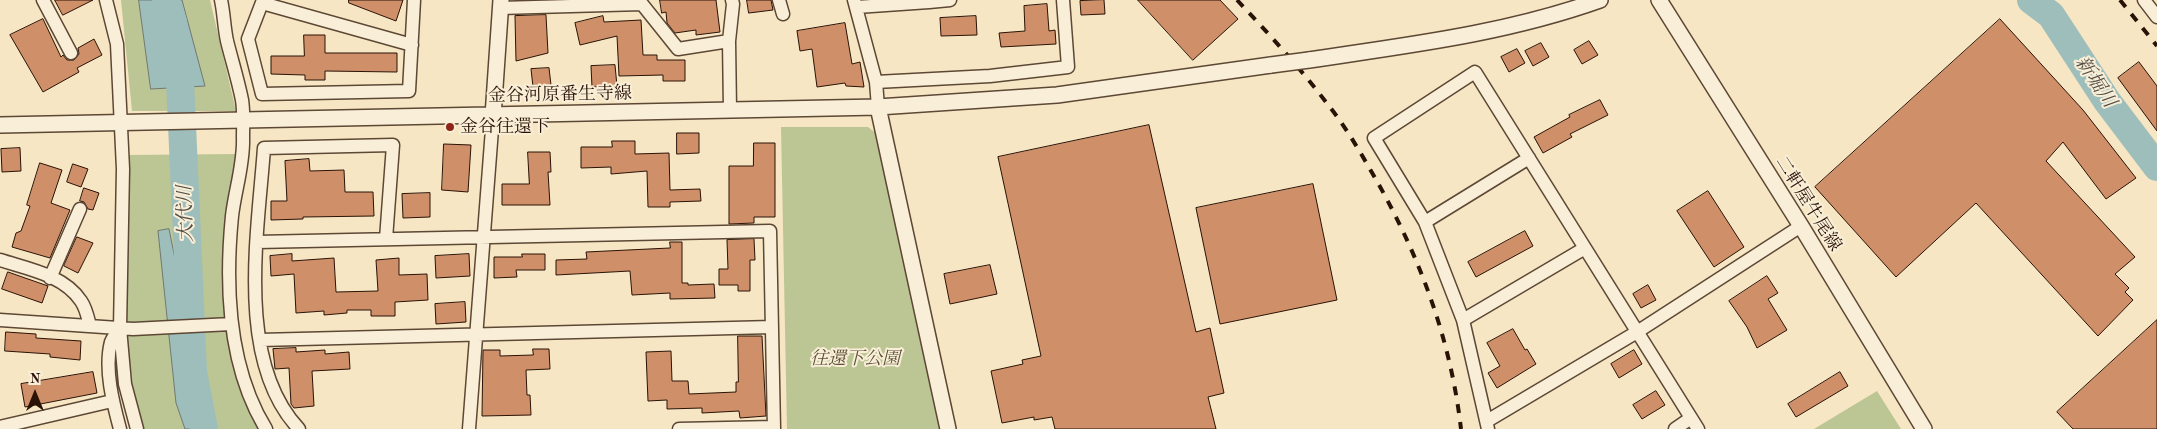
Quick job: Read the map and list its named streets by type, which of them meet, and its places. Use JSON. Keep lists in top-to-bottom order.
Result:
{
  "streets": {
    "street": ["金谷河原番生寺線", "二軒屋牛尾線"]
  },
  "water": ["新堀川", "大代川"],
  "parks": ["往還下公園"],
  "places": ["金谷往還下"],
  "north": "top"
}
